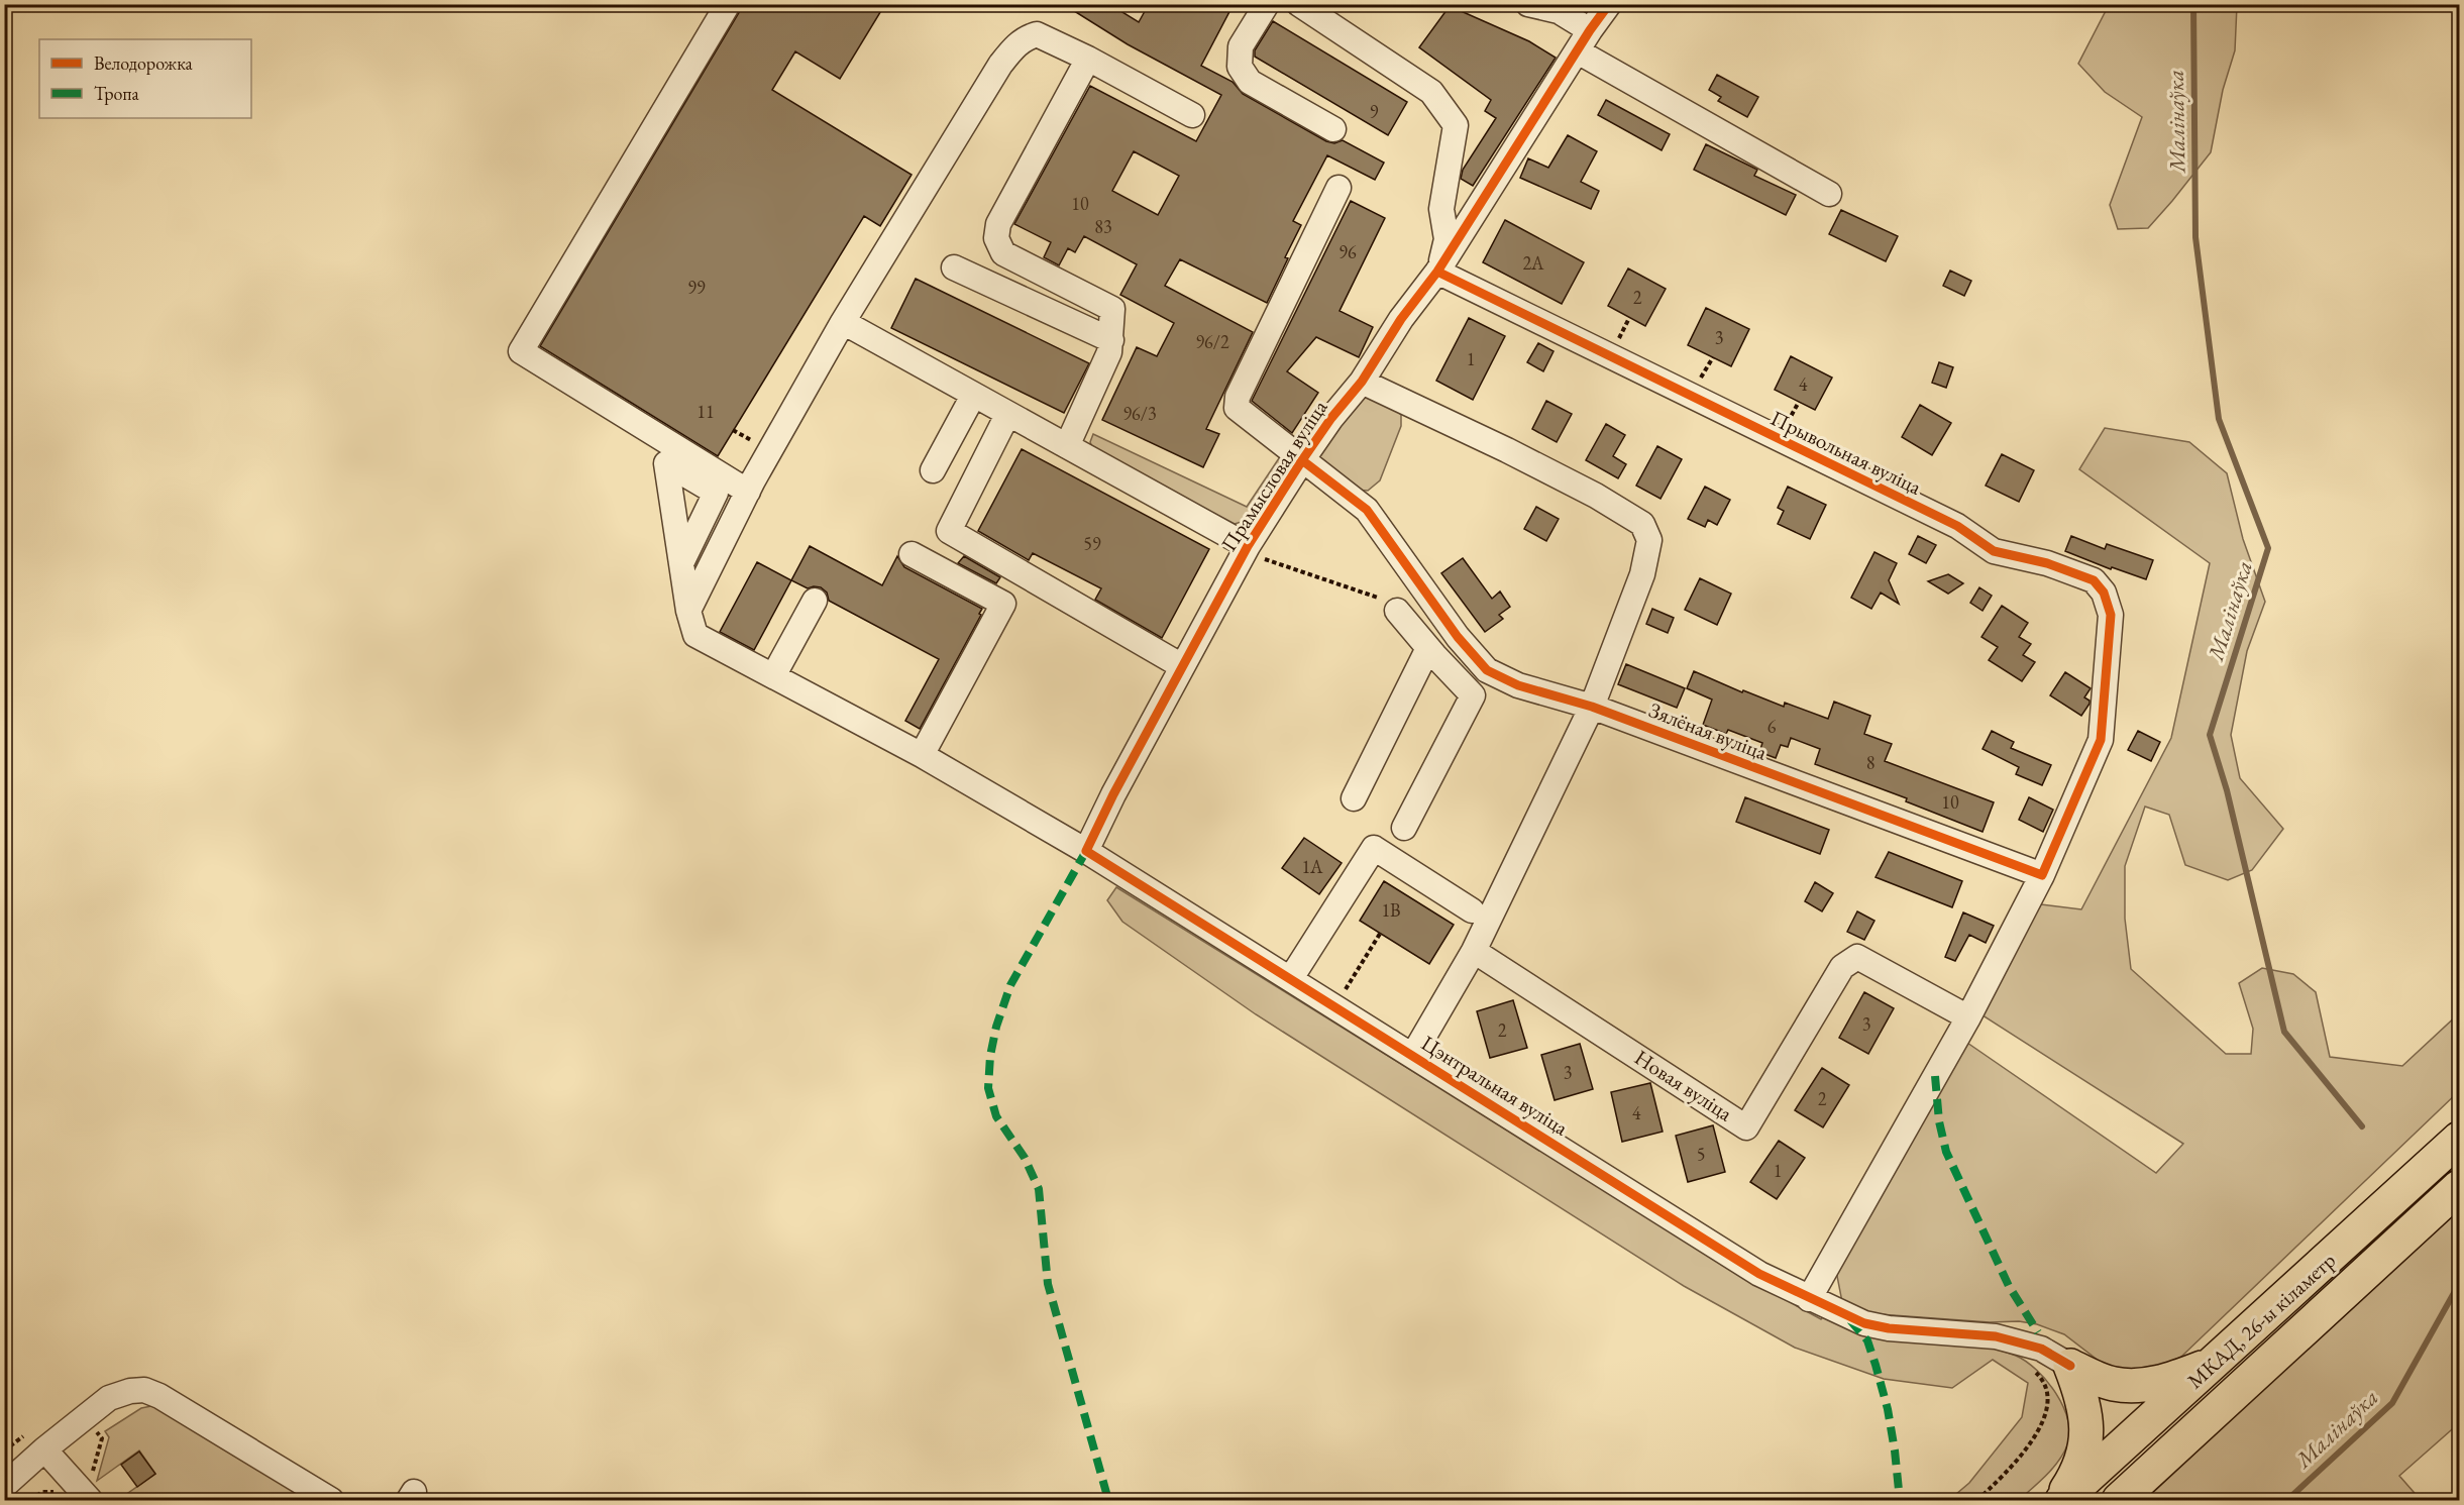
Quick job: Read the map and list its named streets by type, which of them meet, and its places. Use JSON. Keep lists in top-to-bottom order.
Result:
{
  "streets": {
    "highway": ["МКАД, 26-ы кіламетр"],
    "street": [
      "Прывольная вуліца",
      "Прамысловая вуліца",
      "Зялёная вуліца",
      "Цэнтральная вуліца",
      "Новая вуліца"
    ]
  },
  "crossings": [
    ["Прывольная вуліца", "Прамысловая вуліца"],
    ["Прывольная вуліца", "Зялёная вуліца"],
    ["Прамысловая вуліца", "Зялёная вуліца"],
    ["Прамысловая вуліца", "Цэнтральная вуліца"]
  ],
  "water": ["Малінаўка"],
  "house_numbers": [
    "9",
    "10",
    "83",
    "96",
    "2А",
    "99",
    "2",
    "3",
    "96/2",
    "1",
    "4",
    "11",
    "96/3",
    "59",
    "6",
    "8",
    "10",
    "1А",
    "1В",
    "3",
    "2",
    "3",
    "2",
    "4",
    "5",
    "1"
  ],
  "legend": ["Велодорожка", "Тропа"]
}
